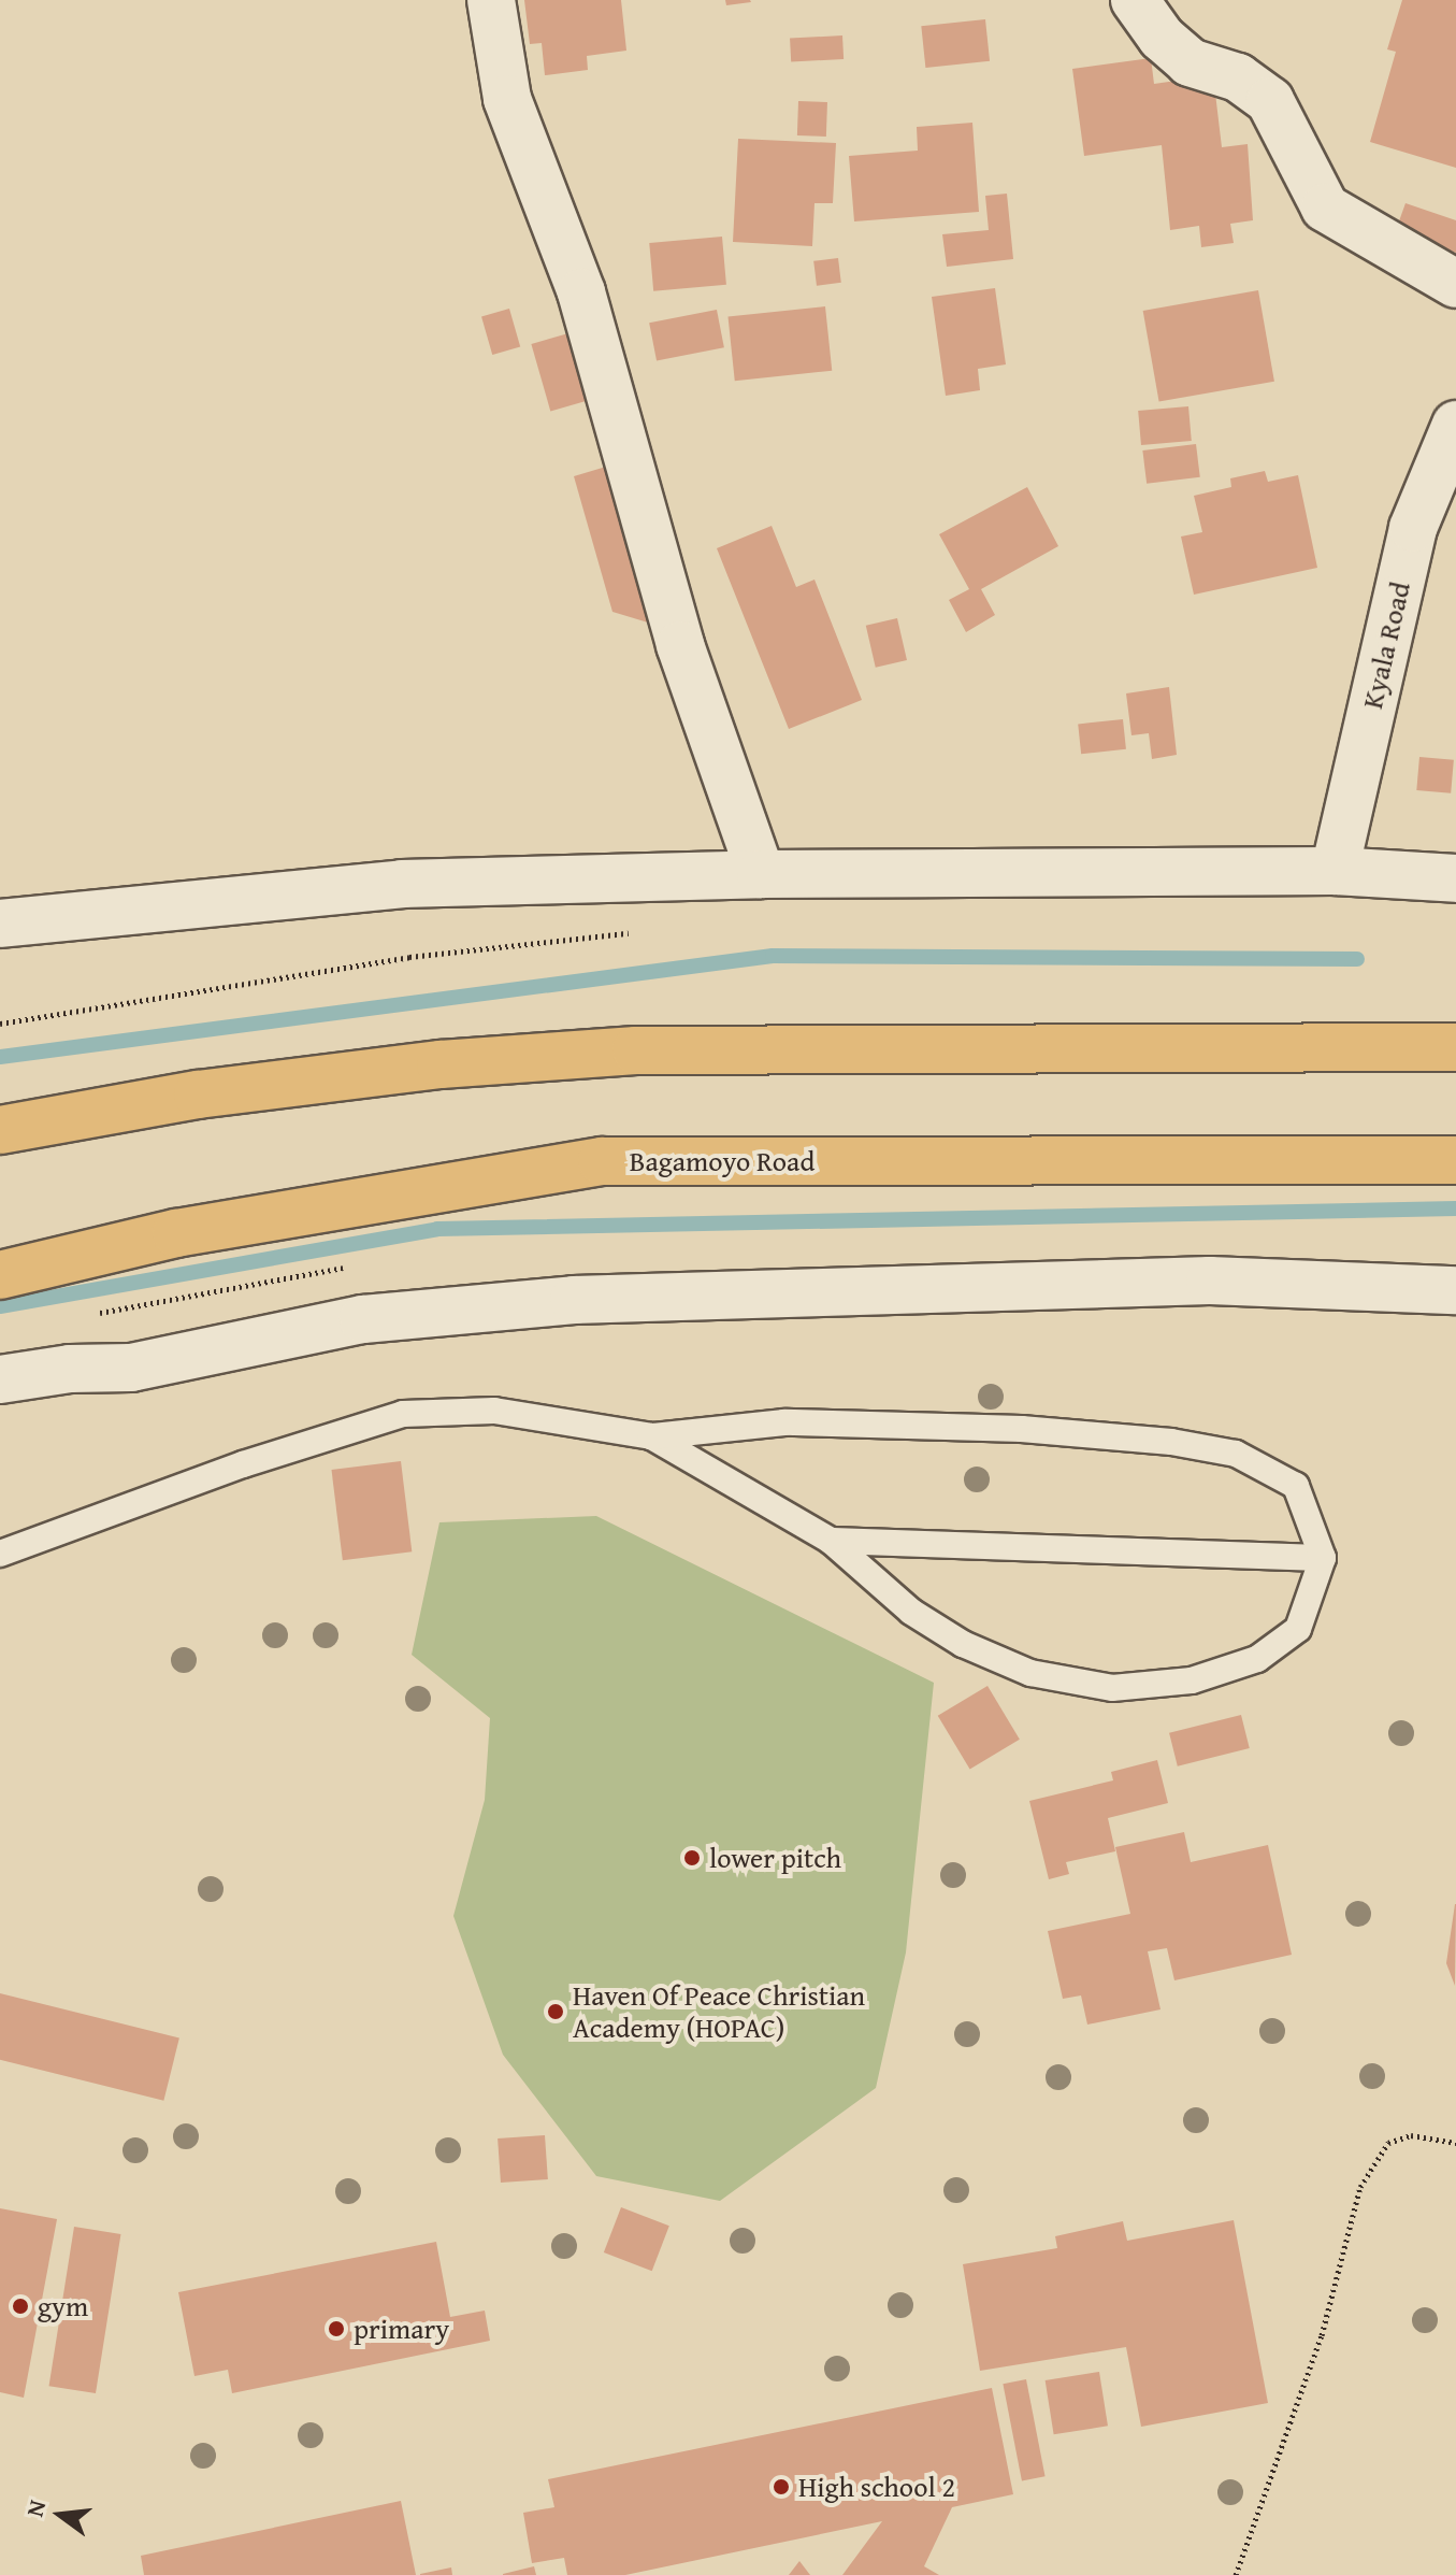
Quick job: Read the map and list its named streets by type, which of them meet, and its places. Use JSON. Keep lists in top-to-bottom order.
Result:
{
  "streets": {
    "highway": ["Bagamoyo Road"],
    "street": ["Kyala Road"]
  },
  "places": [
    "lower pitch",
    "Haven Of Peace Christian Academy (HOPAC)",
    "gym",
    "primary",
    "High school 2"
  ],
  "north": "left"
}
